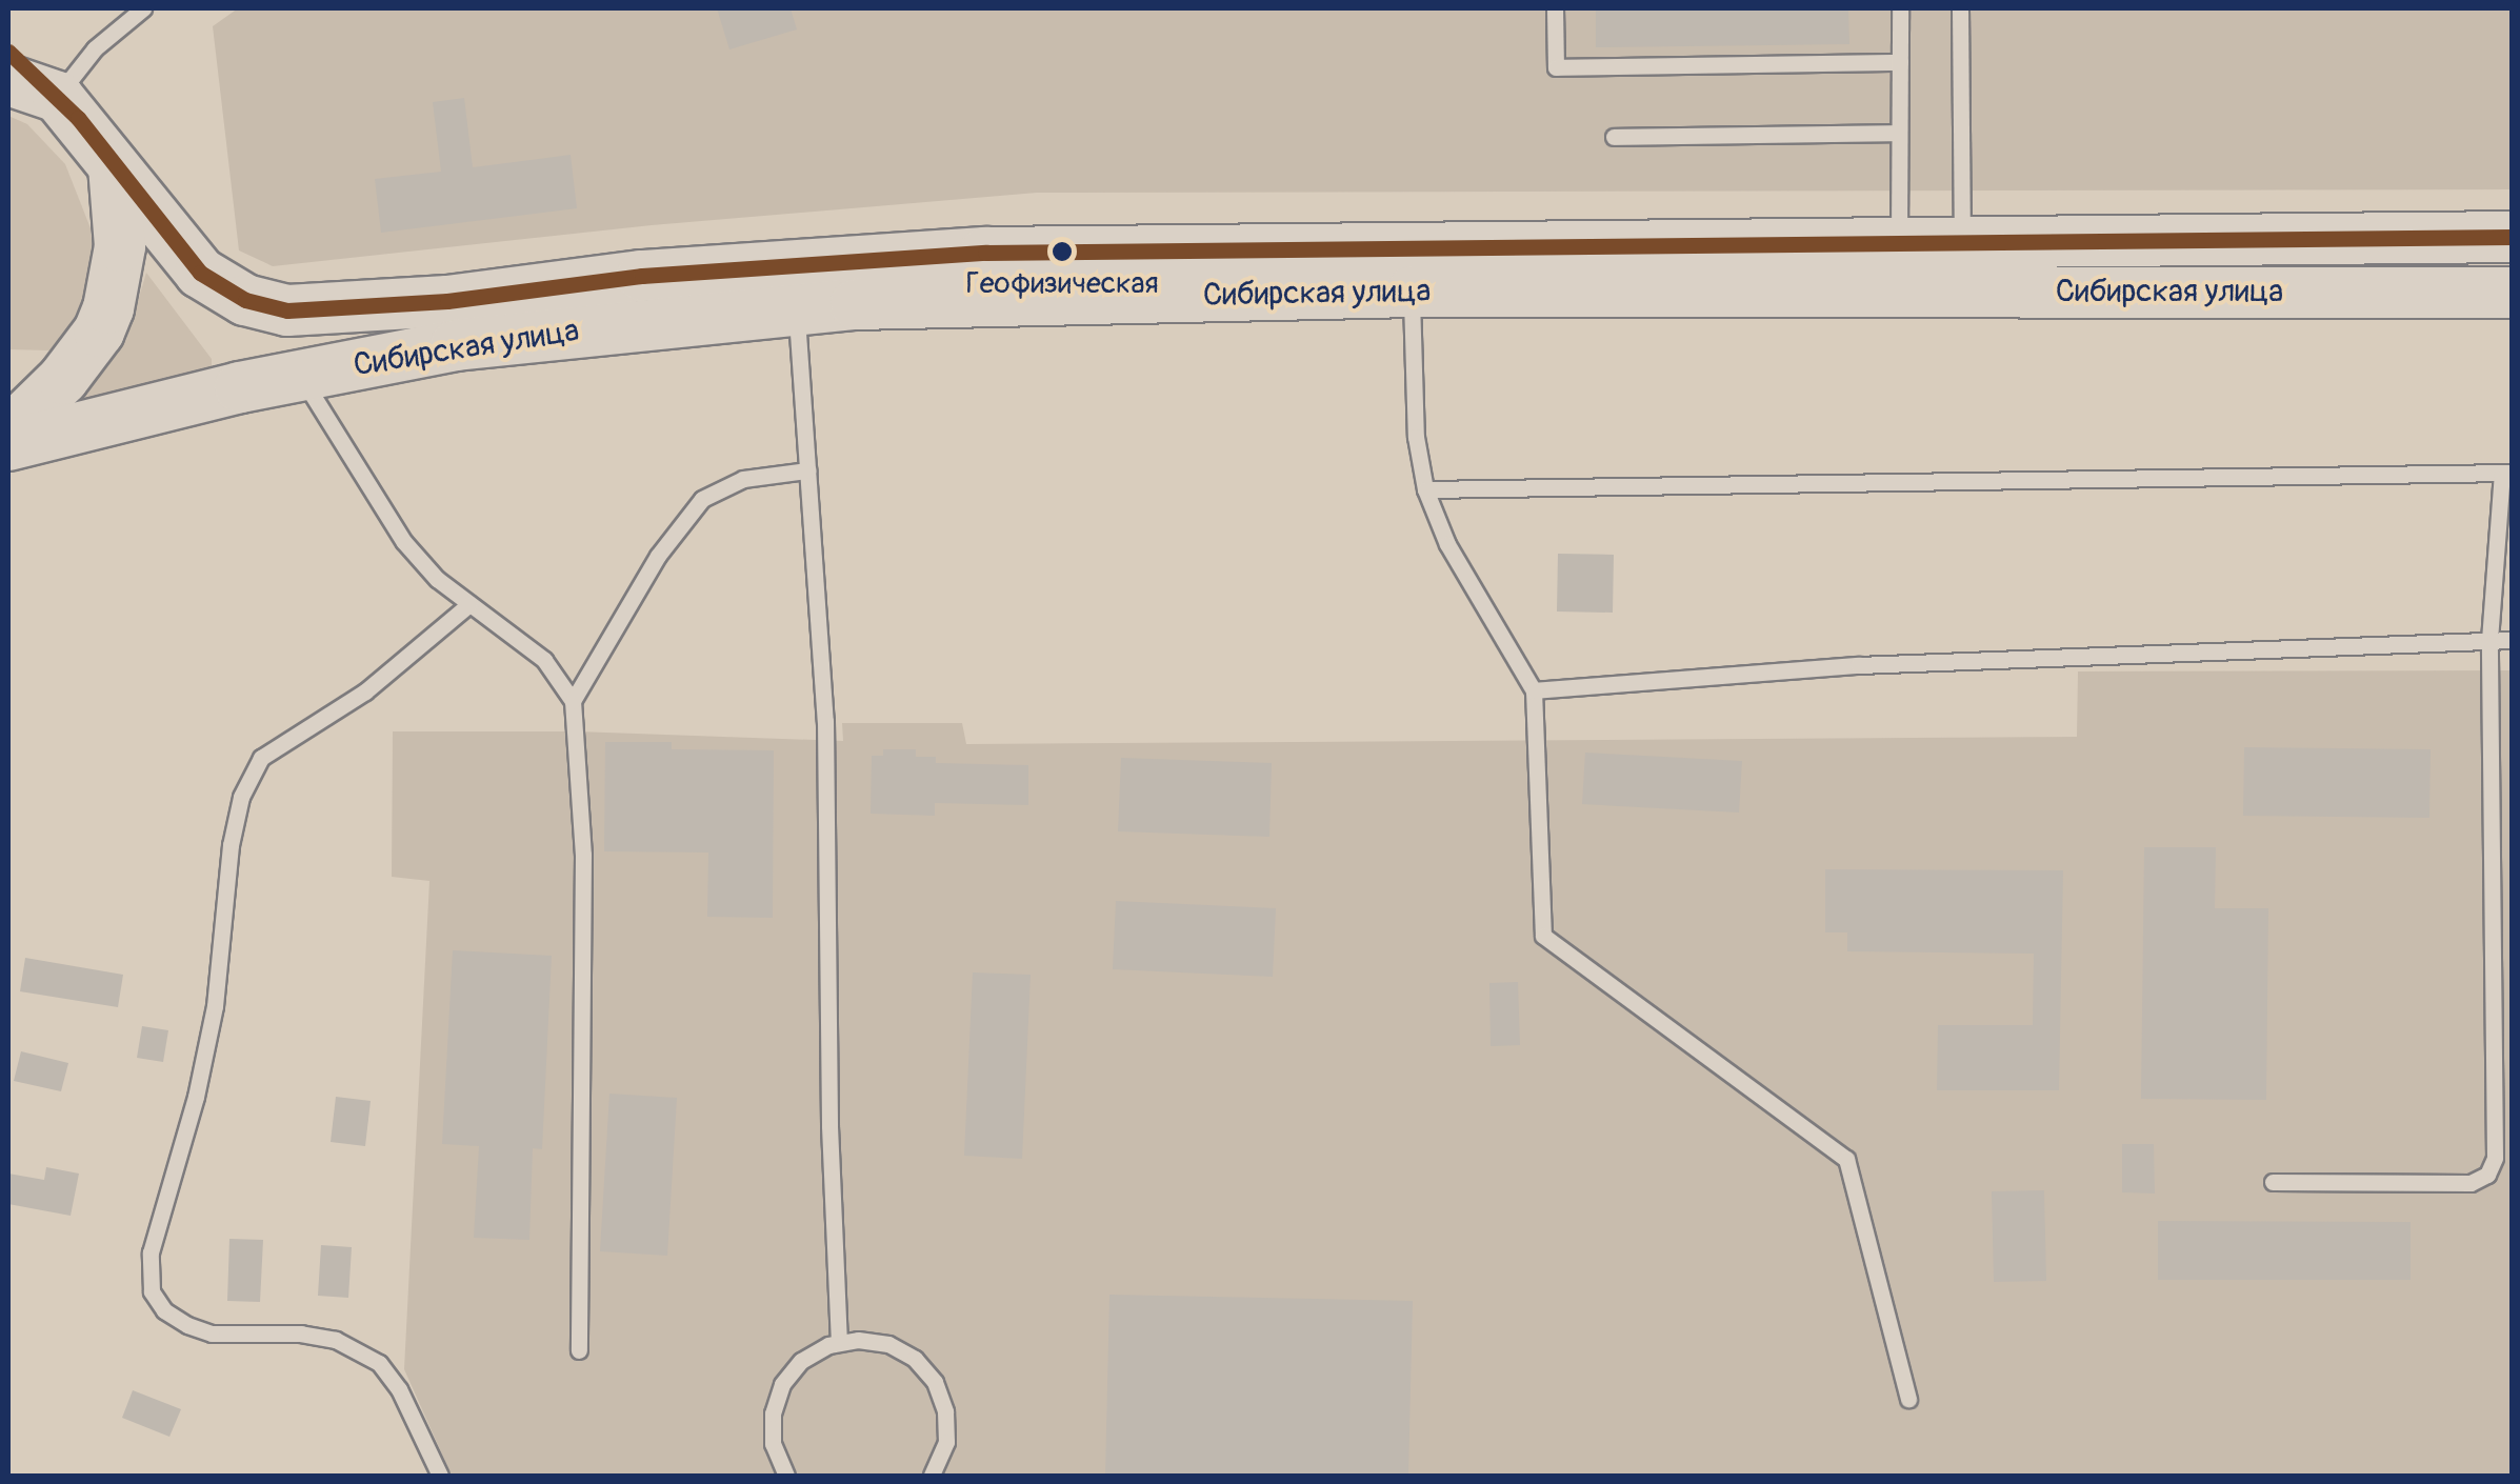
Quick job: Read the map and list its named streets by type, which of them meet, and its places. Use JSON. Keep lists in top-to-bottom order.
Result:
{
  "streets": {
    "main road": ["Сибирская улица"]
  },
  "places": ["Геофизическая"]
}
